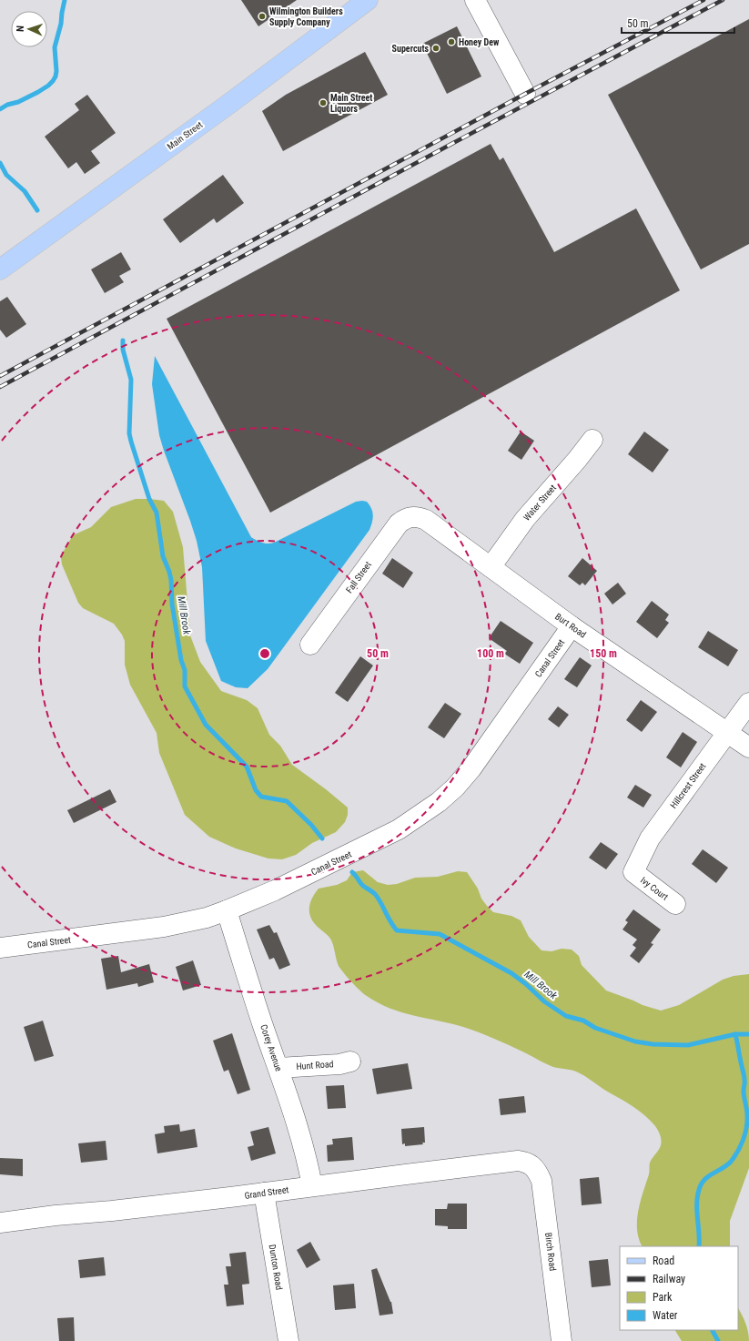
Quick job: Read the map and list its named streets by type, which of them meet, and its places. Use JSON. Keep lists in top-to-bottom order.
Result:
{
  "streets": {
    "main road": ["Main Street"],
    "street": [
      "Water Street",
      "Fall Street",
      "Burt Road",
      "Canal Street",
      "Hillcrest Street",
      "Ivy Court",
      "Corey Avenue",
      "Hunt Road",
      "Grand Street",
      "Birch Road",
      "Dunton Road"
    ]
  },
  "crossings": [
    ["Water Street", "Burt Road"],
    ["Fall Street", "Burt Road"],
    ["Burt Road", "Canal Street"],
    ["Burt Road", "Hillcrest Street"],
    ["Canal Street", "Corey Avenue"],
    ["Hillcrest Street", "Ivy Court"],
    ["Corey Avenue", "Hunt Road"],
    ["Corey Avenue", "Grand Street"],
    ["Grand Street", "Birch Road"],
    ["Grand Street", "Dunton Road"]
  ],
  "water": ["Mill Brook"],
  "places": [
    "Wilmington Builders Supply Company",
    "Honey Dew",
    "Supercuts",
    "Main Street Liquors"
  ],
  "legend": [
    "Road",
    "Railway",
    "Park",
    "Water"
  ],
  "scale_bar": "50 m",
  "north": "left",
  "rings": ["50 m", "100 m", "150 m"]
}
